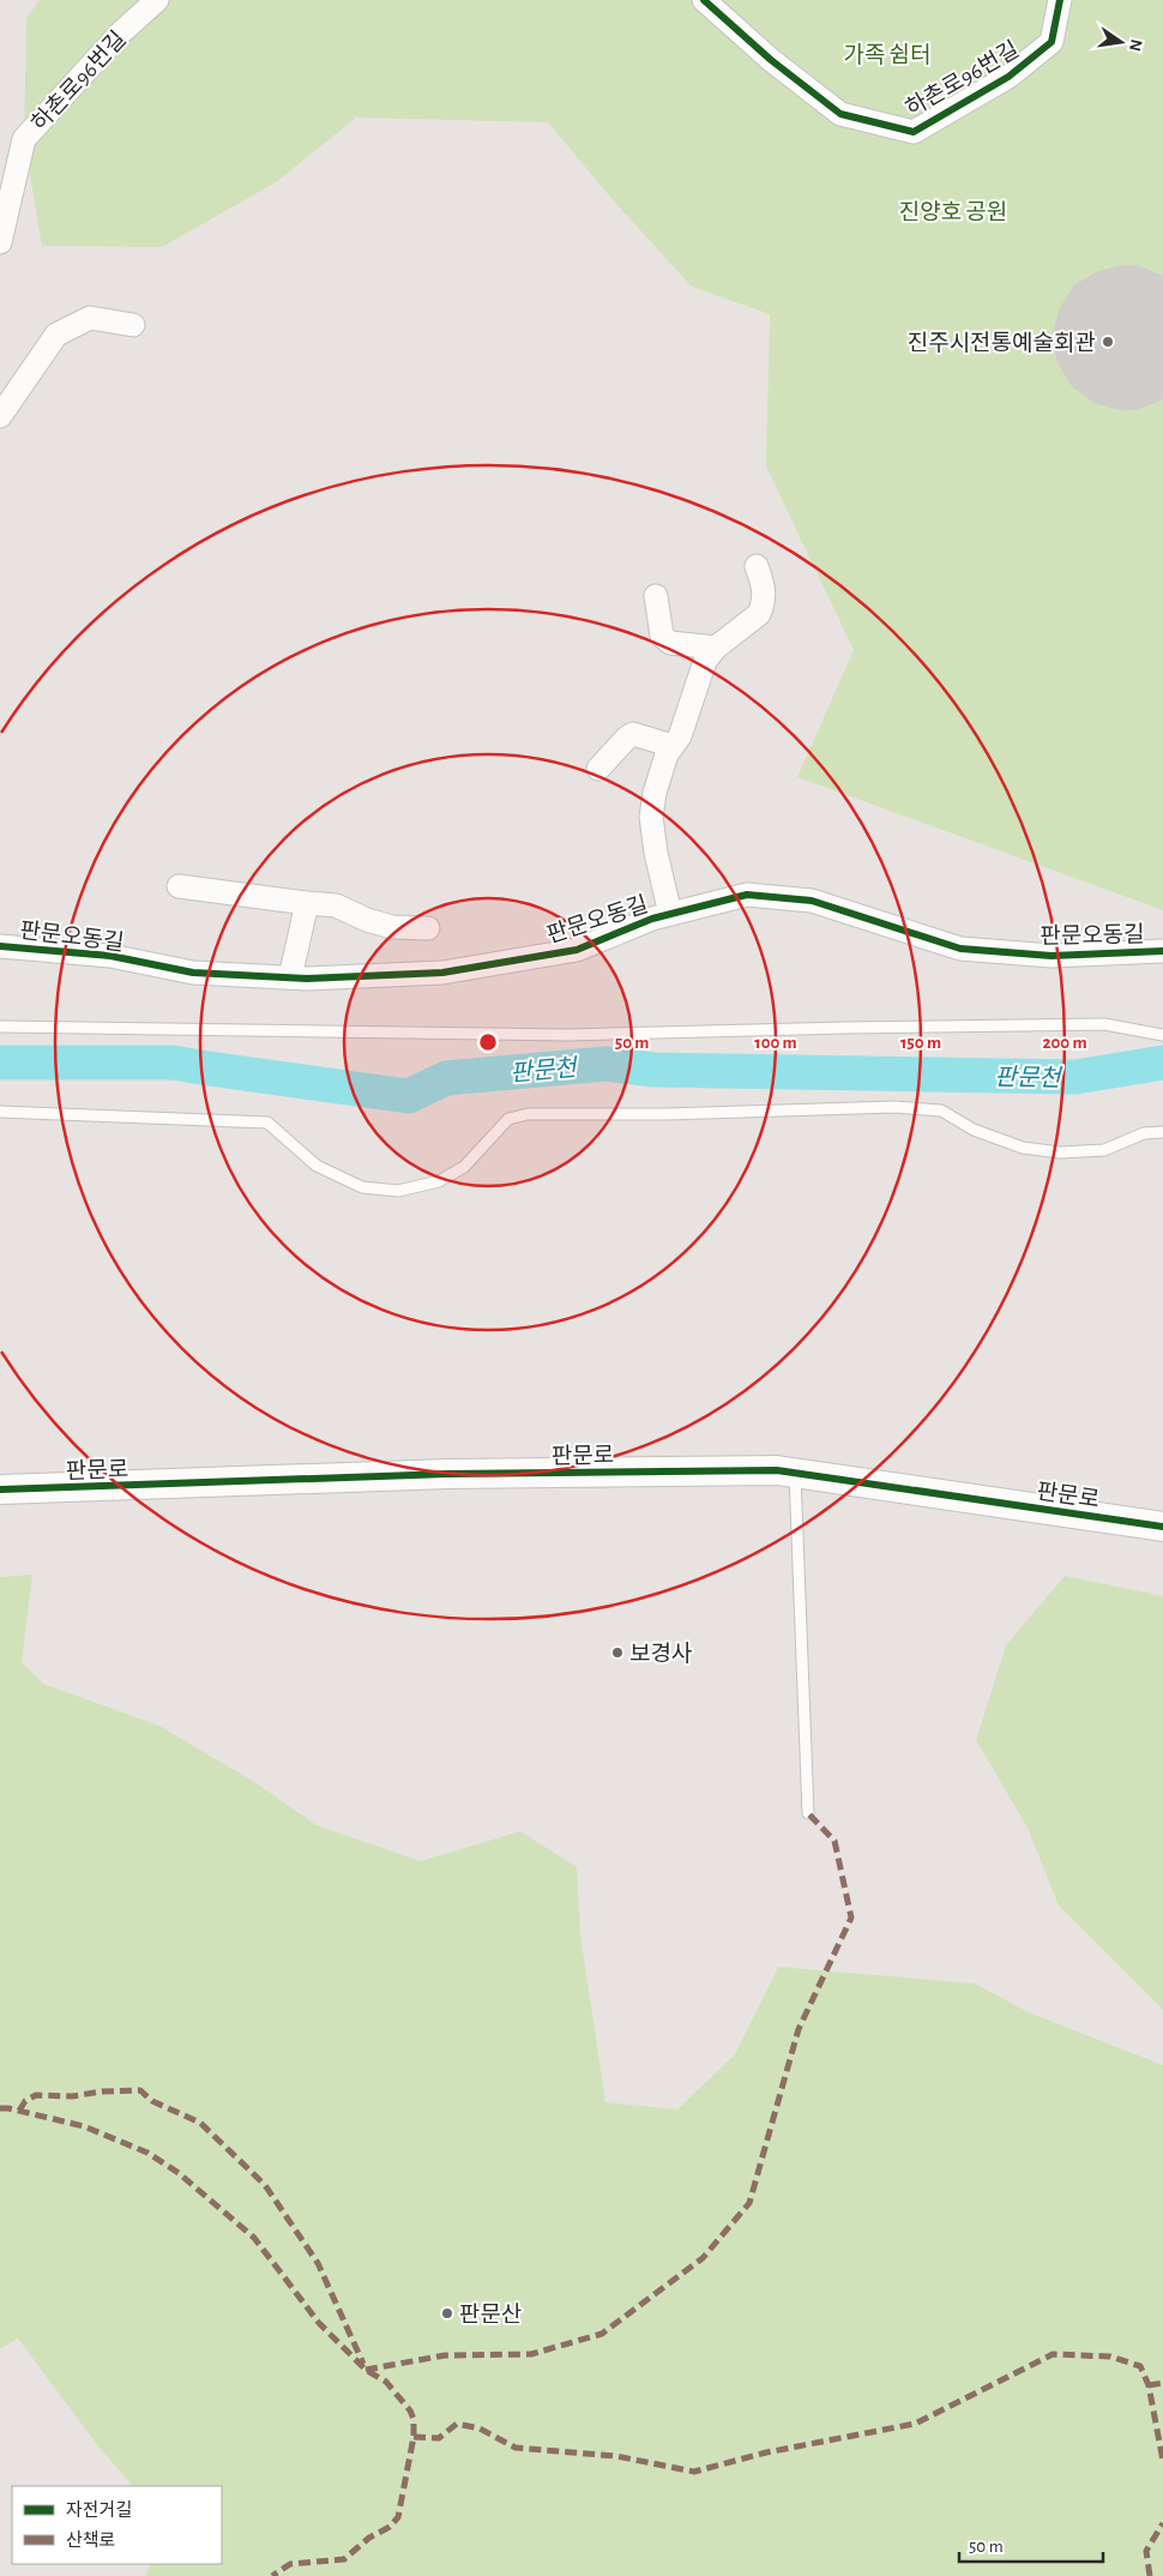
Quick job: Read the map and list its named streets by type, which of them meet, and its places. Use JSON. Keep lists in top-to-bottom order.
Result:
{
  "streets": {
    "street": ["하촌로96번길", "판문오동길", "판문로"]
  },
  "water": ["판문천"],
  "parks": ["가족 쉼터", "진양호 공원"],
  "places": ["진주시전통예술회관", "보경사", "판문산"],
  "legend": ["자전거길", "산책로"],
  "scale_bar": "50 m",
  "north": "right",
  "rings": [
    "50 m",
    "100 m",
    "150 m",
    "200 m"
  ]
}
